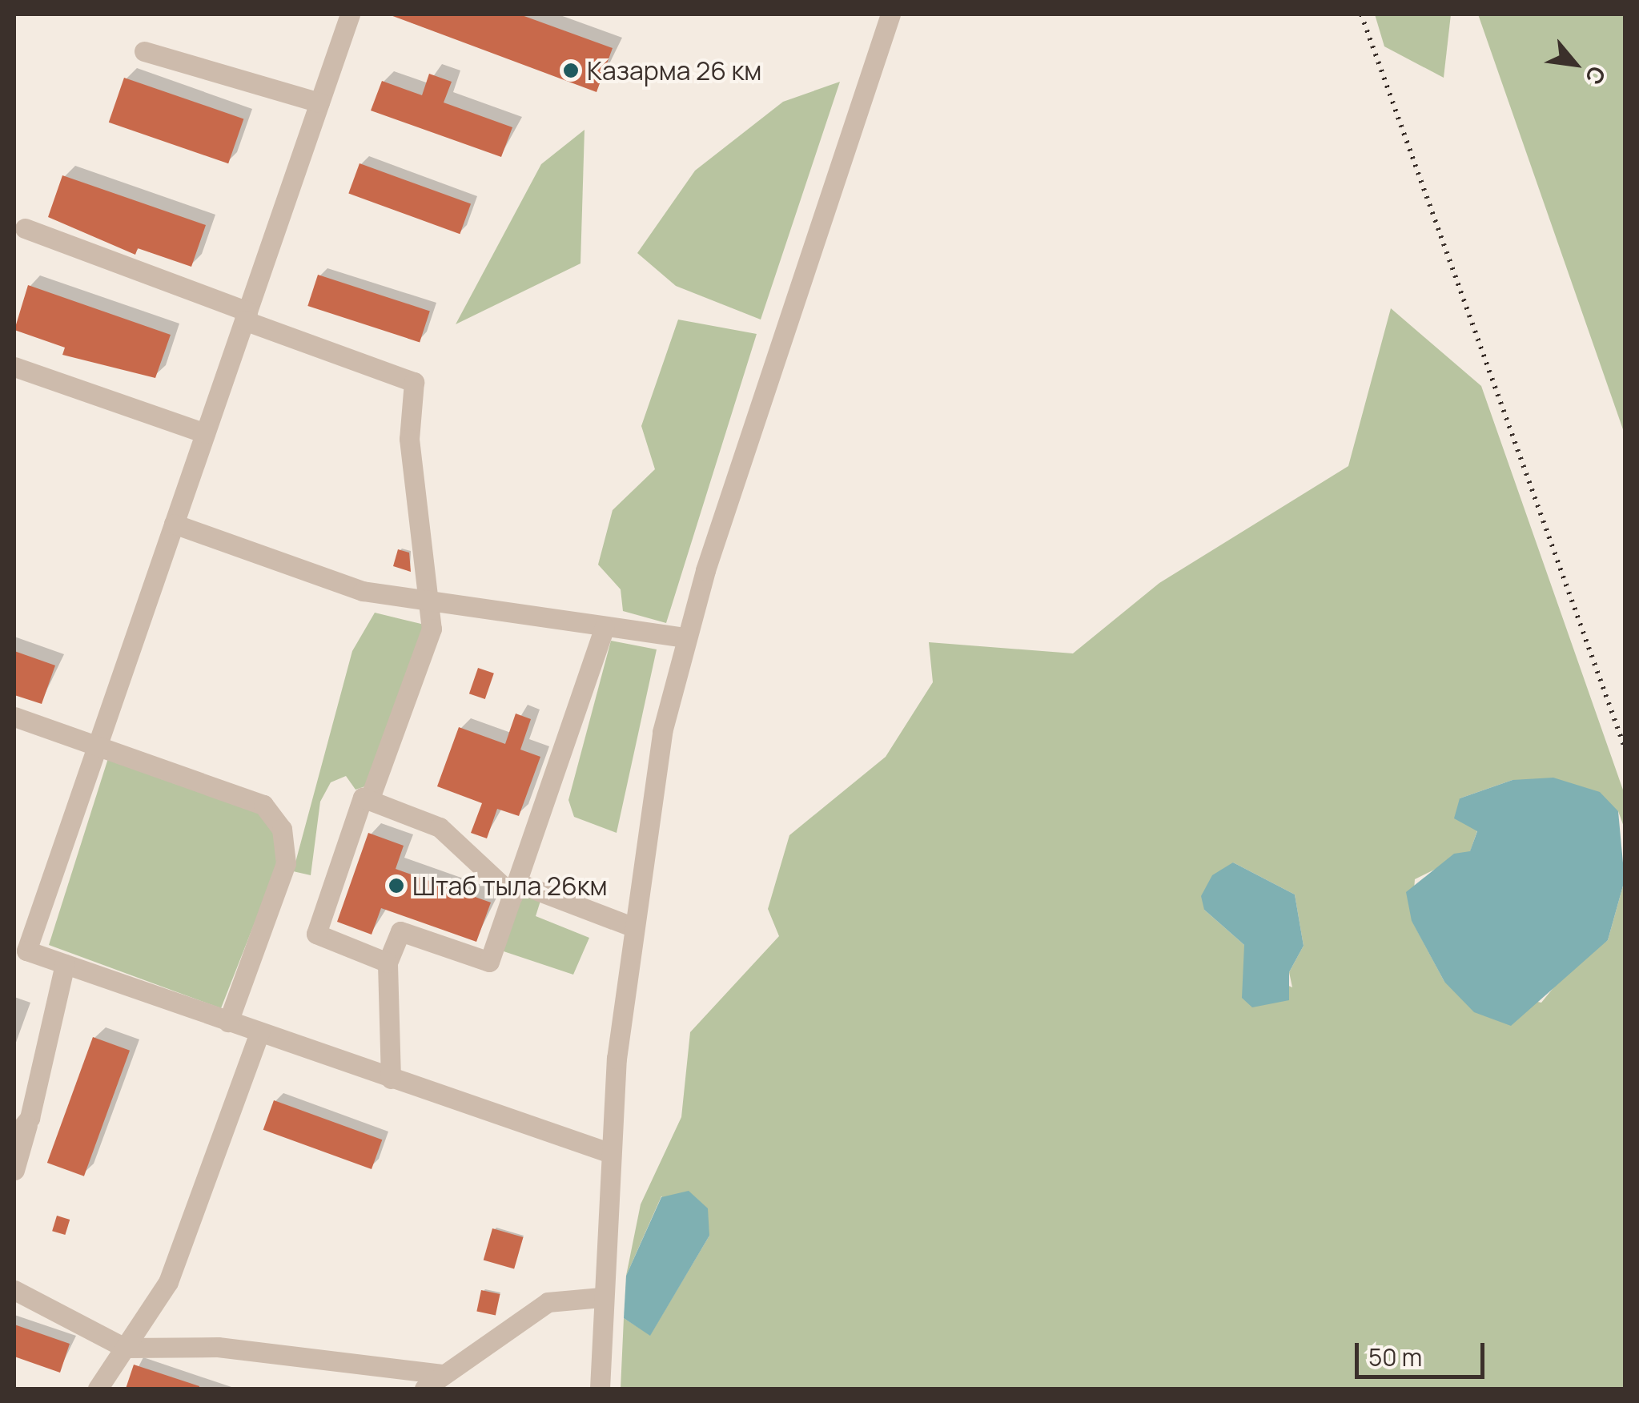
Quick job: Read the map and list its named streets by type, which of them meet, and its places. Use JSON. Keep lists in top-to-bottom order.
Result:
{
  "places": ["Казарма 26 км", "Штаб тыла 26км"],
  "scale_bar": "50 m",
  "north": "bottom right"
}
